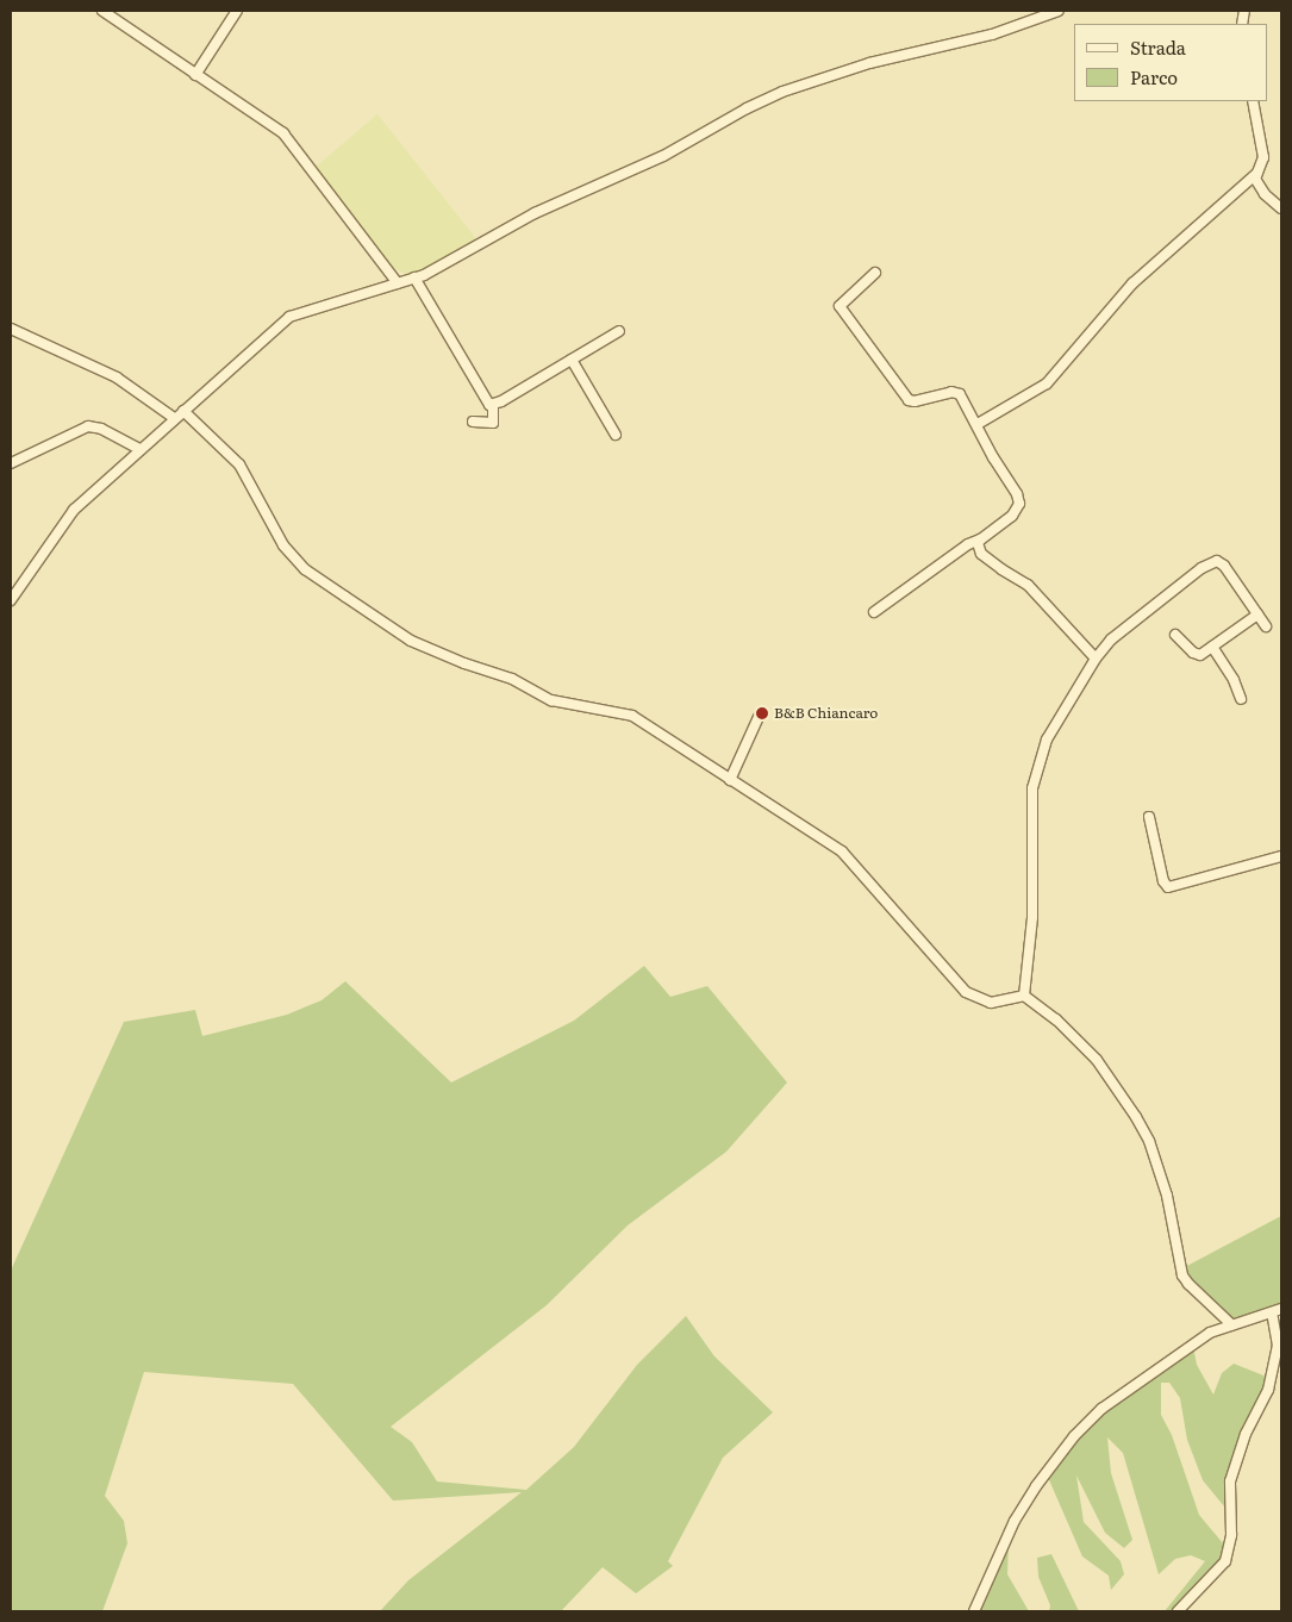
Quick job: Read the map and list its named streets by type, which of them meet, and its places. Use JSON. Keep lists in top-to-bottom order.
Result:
{
  "places": ["B&B Chiancaro"],
  "legend": ["Strada", "Parco"]
}
